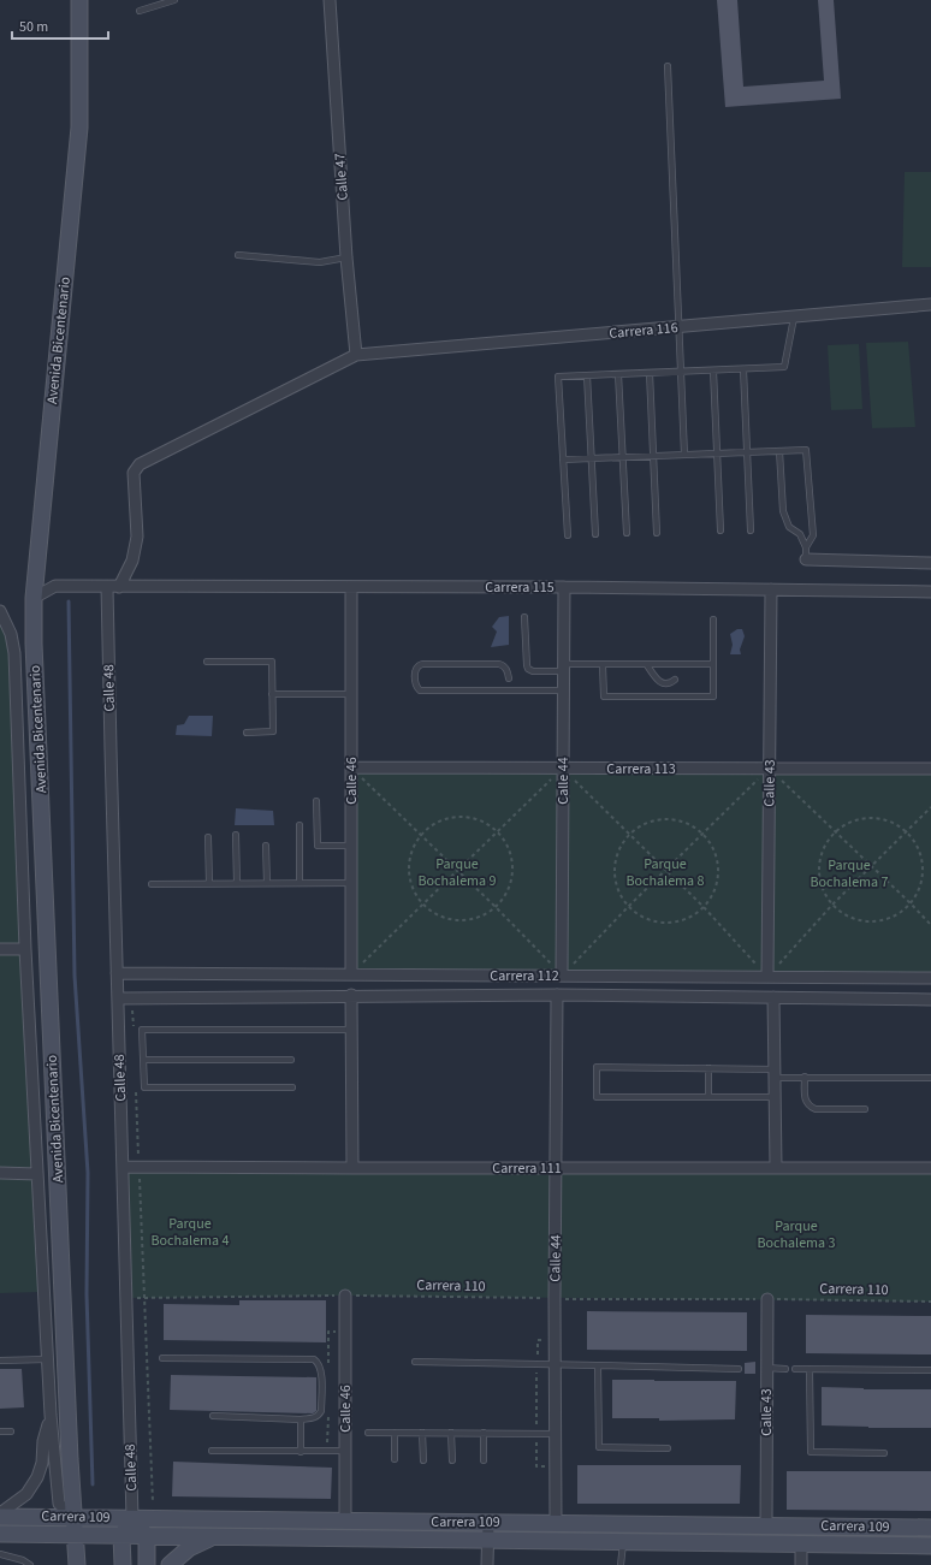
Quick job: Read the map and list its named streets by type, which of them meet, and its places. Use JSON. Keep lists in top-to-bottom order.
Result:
{
  "streets": {
    "main road": ["Avenida Bicentenario", "Carrera 109"],
    "street": [
      "Calle 47",
      "Carrera 116",
      "Carrera 115",
      "Calle 48",
      "Carrera 113",
      "Calle 46",
      "Calle 44",
      "Calle 43",
      "Carrera 112",
      "Carrera 111"
    ],
    "path": ["Carrera 110"]
  },
  "crossings": [
    ["Calle 47", "Carrera 116"],
    ["Avenida Bicentenario", "Carrera 115"],
    ["Avenida Bicentenario", "Carrera 109"],
    ["Carrera 115", "Calle 48"],
    ["Carrera 115", "Calle 46"],
    ["Carrera 115", "Calle 44"],
    ["Carrera 115", "Calle 43"],
    ["Calle 48", "Carrera 112"],
    ["Calle 48", "Carrera 111"],
    ["Calle 48", "Carrera 109"],
    ["Carrera 113", "Calle 46"],
    ["Carrera 113", "Calle 44"],
    ["Carrera 113", "Calle 43"],
    ["Calle 46", "Carrera 112"],
    ["Calle 46", "Carrera 110"],
    ["Calle 46", "Carrera 109"],
    ["Calle 44", "Carrera 112"],
    ["Calle 44", "Carrera 111"],
    ["Calle 44", "Carrera 109"],
    ["Calle 43", "Carrera 112"],
    ["Calle 43", "Carrera 110"],
    ["Calle 43", "Carrera 109"]
  ],
  "parks": [
    "Parque Bochalema 9",
    "Parque Bochalema 8",
    "Parque Bochalema 7",
    "Parque Bochalema 4",
    "Parque Bochalema 3"
  ],
  "scale_bar": "50 m"
}
